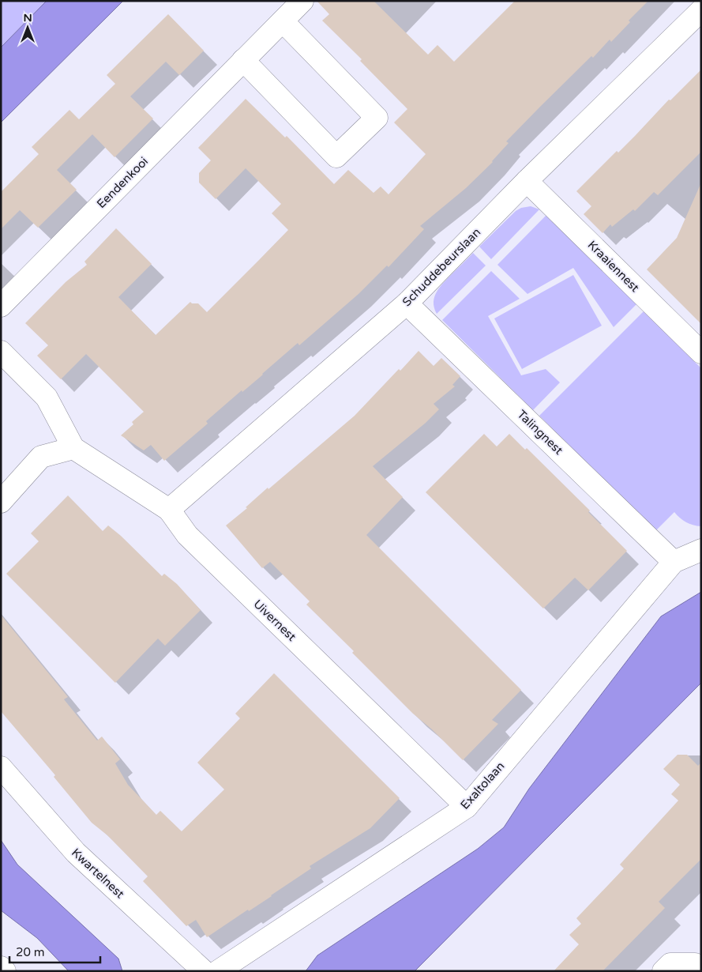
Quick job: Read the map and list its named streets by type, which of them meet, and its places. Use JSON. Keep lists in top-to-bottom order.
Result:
{
  "streets": {
    "street": [
      "Eendenkooi",
      "Kraaiennest",
      "Schuddebeurslaan",
      "Talingnest",
      "Uivernest",
      "Exaltolaan",
      "Kwartelnest"
    ]
  },
  "crossings": [
    ["Kraaiennest", "Schuddebeurslaan"],
    ["Schuddebeurslaan", "Talingnest"],
    ["Schuddebeurslaan", "Uivernest"],
    ["Talingnest", "Exaltolaan"],
    ["Uivernest", "Exaltolaan"]
  ],
  "scale_bar": "20 m",
  "north": "top"
}
